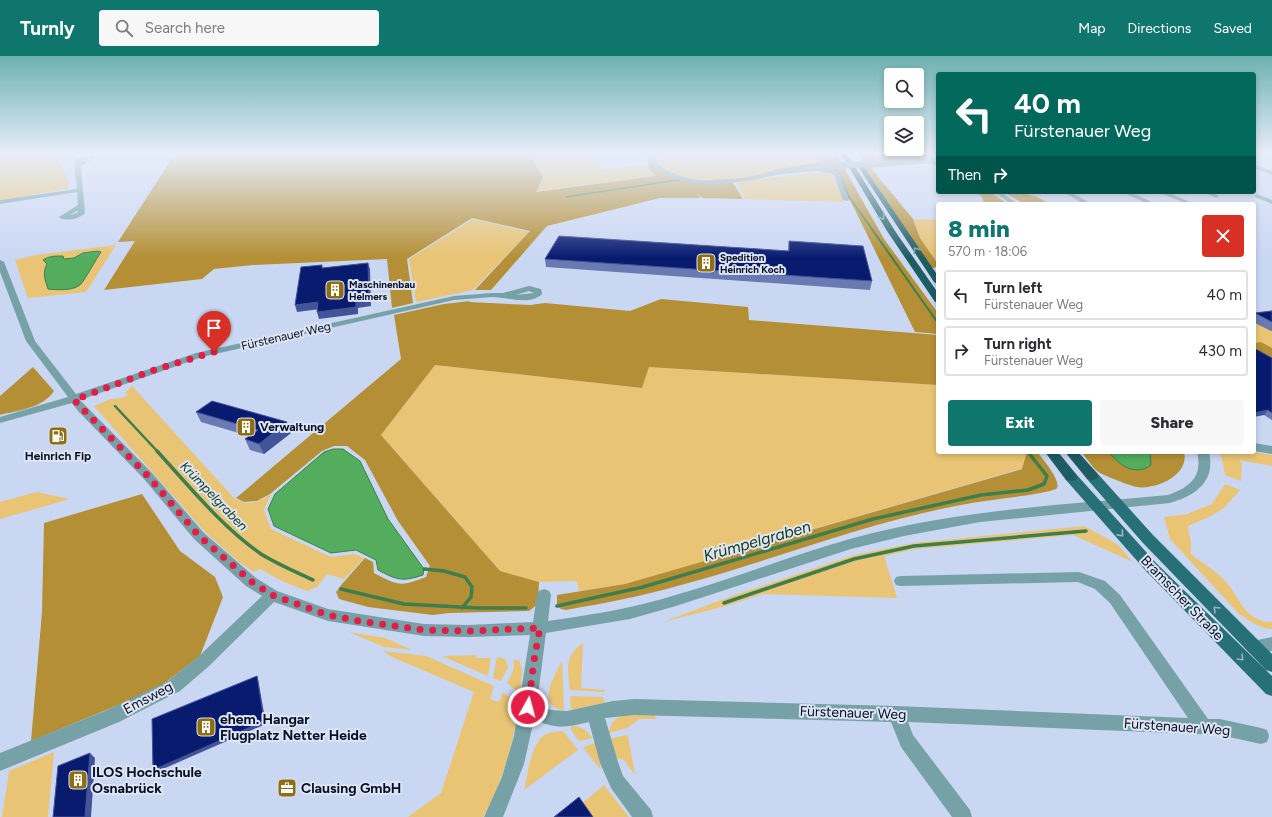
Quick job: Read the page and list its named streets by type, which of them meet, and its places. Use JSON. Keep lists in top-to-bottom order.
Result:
{
  "streets": {
    "main road": ["Bramscher Straße"],
    "street": ["Fürstenauer Weg", "Emsweg"]
  },
  "water": ["Krümpelgraben"],
  "places": {
    "building": [
      "Spedition Heinrich Koch",
      "Maschinenbau Helmers",
      "Verwaltung",
      "ehem. Hangar Flugplatz Netter Heide",
      "ILOS Hochschule Osnabrück"
    ],
    "fuel station": ["Heinrich Fip"],
    "office": ["Clausing GmbH"]
  },
  "page": {
    "header": "Turnly",
    "search": "Search here",
    "nav": ["Map", "Directions", "Saved"],
    "turn": ["40 m", "Fürstenauer Weg"],
    "then": "Then",
    "heading": ["8 min", "570 m · 18:06"],
    "list": [
      {
        "name": "Turn left",
        "note": "Fürstenauer Weg",
        "value": "40 m"
      },
      {
        "name": "Turn right",
        "note": "Fürstenauer Weg",
        "value": "430 m"
      }
    ],
    "buttons": ["Exit", "Share"]
  }
}
